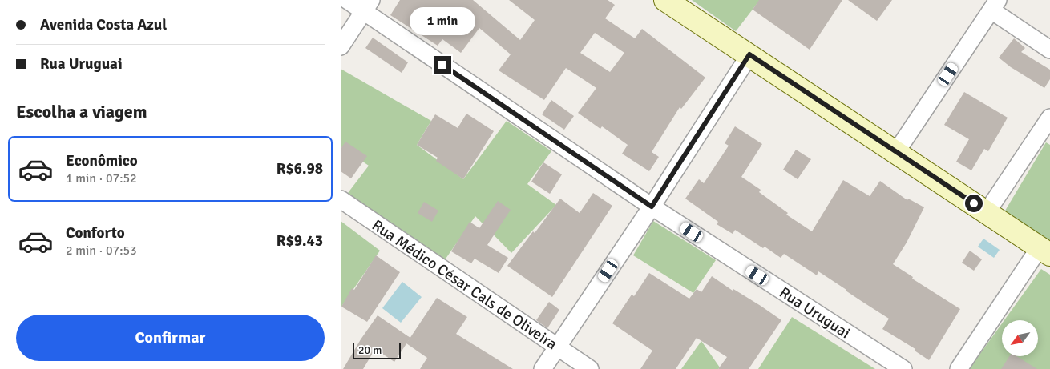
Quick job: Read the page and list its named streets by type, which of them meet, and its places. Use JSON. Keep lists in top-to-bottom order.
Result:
{
  "streets": {
    "street": ["Rua Médico César Cals de Oliveira", "Rua Uruguai"]
  },
  "scale_bar": "20 m",
  "north": "bottom left",
  "page": {
    "banner": ["Avenida Costa Azul", "Rua Uruguai"],
    "bubble": "1 min",
    "heading": "Escolha a viagem",
    "list": [
      {
        "name": "Econômico",
        "note": "1 min · 07:52",
        "value": "R$6.98"
      },
      {
        "name": "Conforto",
        "note": "2 min · 07:53",
        "value": "R$9.43"
      }
    ],
    "buttons": "Confirmar",
    "scale": "20 m"
  }
}
